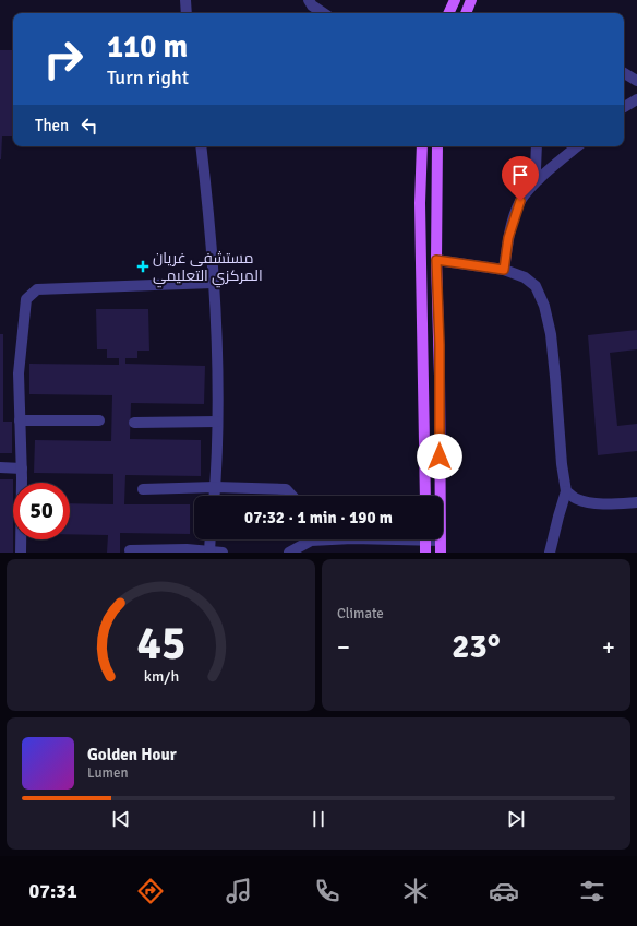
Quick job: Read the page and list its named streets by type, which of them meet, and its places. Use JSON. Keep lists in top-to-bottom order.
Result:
{
  "places": {
    "health": ["مستشفى غريان المركزي التعليمي"]
  },
  "page": {
    "turn": ["110 m", "Turn right"],
    "then": "Then",
    "limit": "50",
    "trip": "07:32 · 1 min · 190 m",
    "tile": "Climate",
    "heat": ["−", "23°", "+"],
    "song": ["Golden Hour", "Lumen"],
    "tabs": "07:31",
    "gauge": ["45", "km/h"]
  }
}
